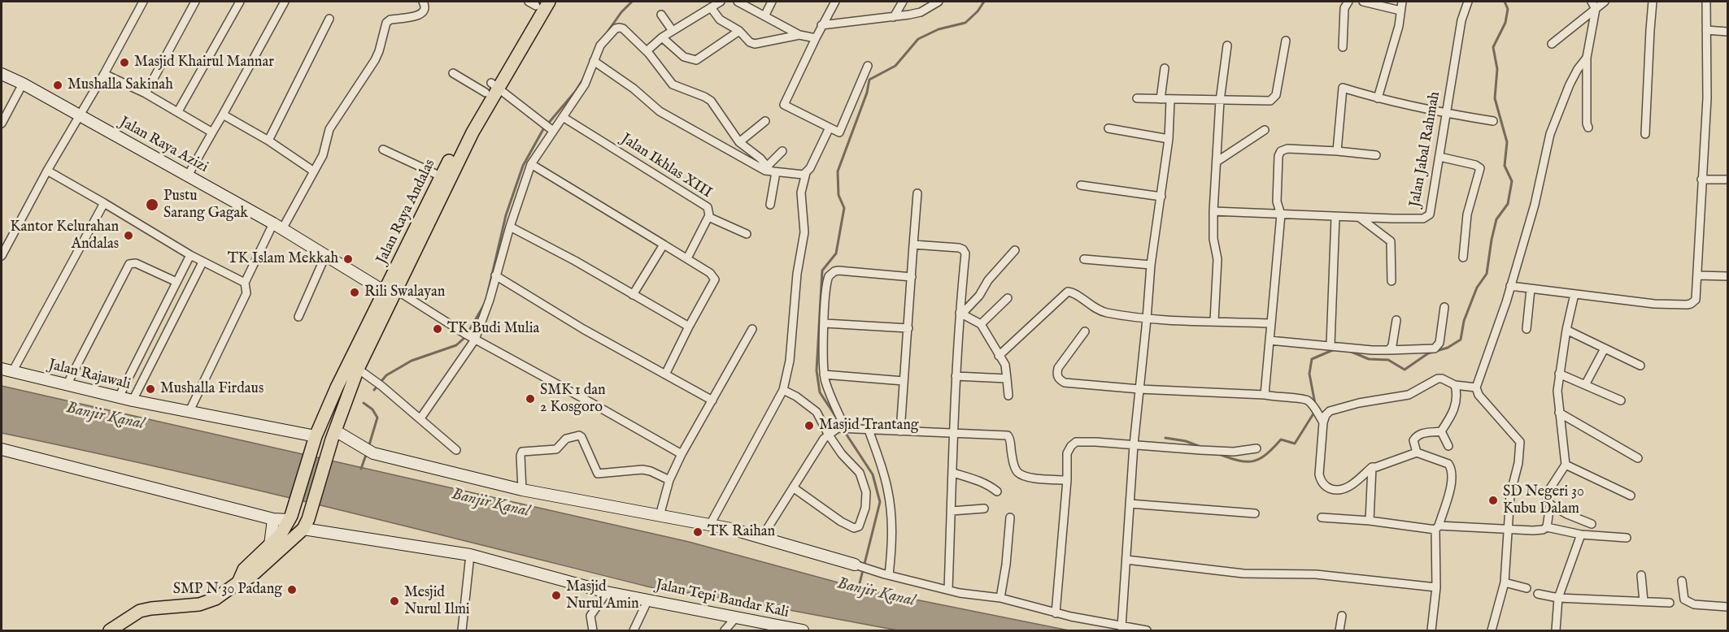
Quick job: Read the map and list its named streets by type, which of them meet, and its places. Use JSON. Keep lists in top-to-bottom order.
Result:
{
  "streets": {
    "main road": ["Jalan Raya Andalas"],
    "street": [
      "Jalan Raya Azizi",
      "Jalan Jabal Rahmah",
      "Jalan Ikhlas XIII",
      "Jalan Rajawali",
      "Jalan Tepi Bandar Kali"
    ]
  },
  "crossings": [
    ["Jalan Raya Azizi", "Jalan Raya Andalas"],
    ["Jalan Raya Andalas", "Jalan Rajawali"],
    ["Jalan Raya Andalas", "Jalan Tepi Bandar Kali"]
  ],
  "water": ["Banjir Kanal"],
  "places": [
    "Masjid Khairul Mannar",
    "Mushalla Sakinah",
    "Pustu Sarang Gagak",
    "Kantor Kelurahan Andalas",
    "TK Islam Mekkah",
    "Rili Swalayan",
    "TK Budi Mulia",
    "Mushalla Firdaus",
    "SMK 1 dan 2 Kosgoro",
    "Masjid Trantang",
    "SD Negeri 30 Kubu Dalam",
    "TK Raihan",
    "SMP N 30 Padang",
    "Masjid Nurul Amin",
    "Mesjid Nurul Ilmi"
  ]
}
